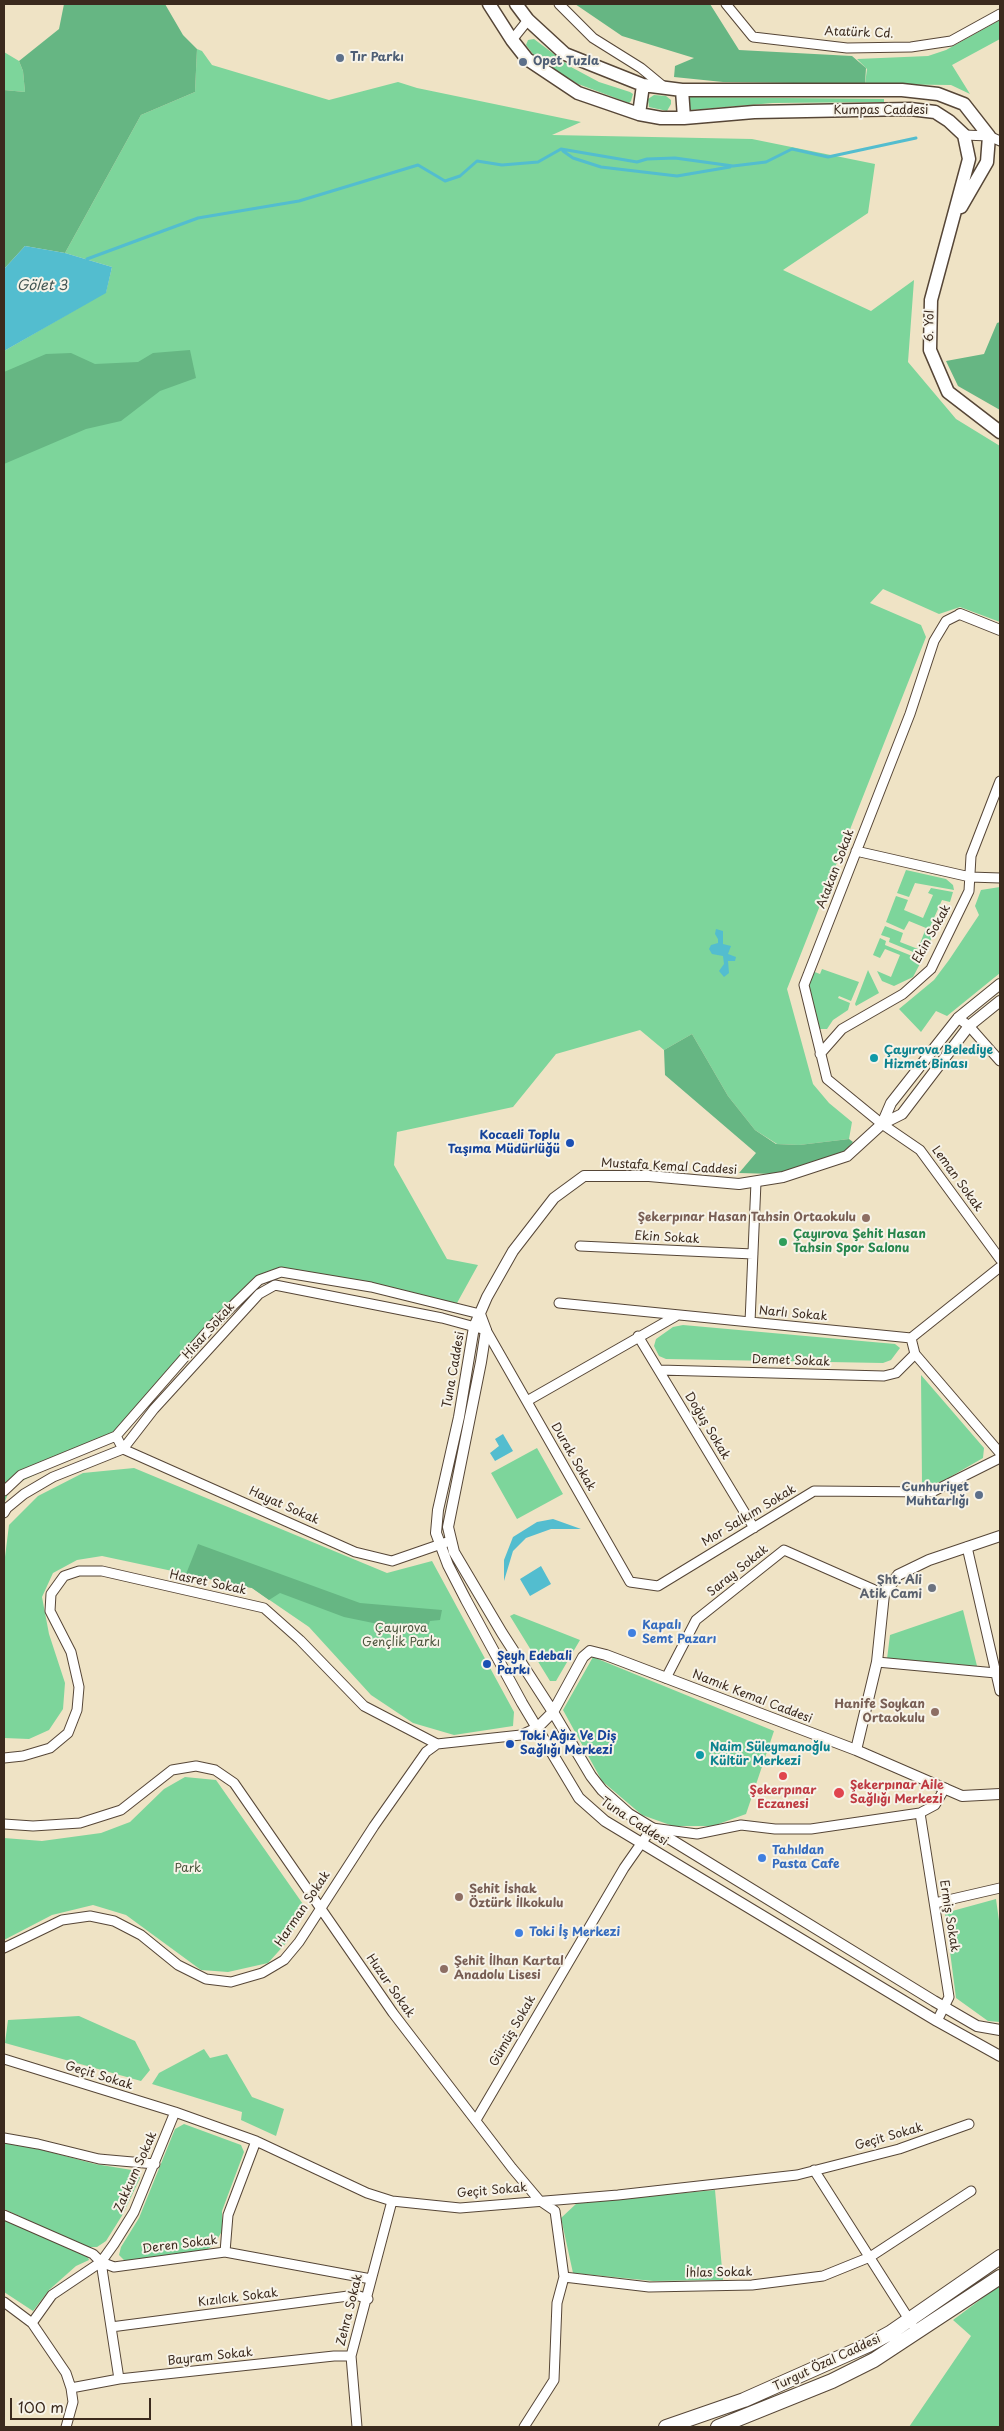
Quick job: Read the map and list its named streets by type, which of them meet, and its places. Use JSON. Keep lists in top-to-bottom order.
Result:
{
  "streets": {
    "main road": ["Kumpas Caddesi", "6. Yol", "Turgut Özal Caddesi"],
    "street": [
      "Atatürk Cd.",
      "Atakan Sokak",
      "Ekin Sokak",
      "Mustafa Kemal Caddesi",
      "Leman Sokak",
      "Narlı Sokak",
      "Hisar Sokak",
      "Demet Sokak",
      "Tuna Caddesi",
      "Doğuş Sokak",
      "Durak Sokak",
      "Hayat Sokak",
      "Mor Salkım Sokak",
      "Saray Sokak",
      "Hasret Sokak",
      "Namık Kemal Caddesi",
      "Harman Sokak",
      "Ermiş Sokak",
      "Huzur Sokak",
      "Gümüş Sokak",
      "Geçit Sokak",
      "Zakkum Sokak",
      "Deren Sokak",
      "İhlas Sokak",
      "Kızılcık Sokak",
      "Zehra Sokak",
      "Bayram Sokak"
    ]
  },
  "crossings": [
    ["Atakan Sokak", "Ekin Sokak"],
    ["Atakan Sokak", "Mustafa Kemal Caddesi"],
    ["Atakan Sokak", "Leman Sokak"],
    ["Mustafa Kemal Caddesi", "Leman Sokak"],
    ["Mustafa Kemal Caddesi", "Hisar Sokak"],
    ["Mustafa Kemal Caddesi", "Tuna Caddesi"],
    ["Hisar Sokak", "Tuna Caddesi"],
    ["Hisar Sokak", "Hayat Sokak"],
    ["Demet Sokak", "Doğuş Sokak"],
    ["Tuna Caddesi", "Durak Sokak"],
    ["Tuna Caddesi", "Hayat Sokak"],
    ["Tuna Caddesi", "Namık Kemal Caddesi"],
    ["Tuna Caddesi", "Ermiş Sokak"],
    ["Tuna Caddesi", "Gümüş Sokak"],
    ["Doğuş Sokak", "Mor Salkım Sokak"],
    ["Durak Sokak", "Mor Salkım Sokak"],
    ["Saray Sokak", "Namık Kemal Caddesi"],
    ["Hasret Sokak", "Harman Sokak"],
    ["Harman Sokak", "Huzur Sokak"],
    ["Huzur Sokak", "Gümüş Sokak"],
    ["Huzur Sokak", "Geçit Sokak"],
    ["Huzur Sokak", "İhlas Sokak"],
    ["Geçit Sokak", "Zakkum Sokak"],
    ["Geçit Sokak", "Zehra Sokak"],
    ["Zakkum Sokak", "Deren Sokak"],
    ["Deren Sokak", "Zehra Sokak"],
    ["Kızılcık Sokak", "Zehra Sokak"],
    ["Zehra Sokak", "Bayram Sokak"]
  ],
  "water": ["Gölet 3"],
  "parks": ["Çayırova Gençlik Parkı", "Park"],
  "places": [
    "Tır Parkı",
    "Opet Tuzla",
    "Çayırova Belediye Hizmet Binası",
    "Kocaeli Toplu Taşıma Müdürlüğü",
    "Şekerpınar Hasan Tahsin Ortaokulu",
    "Çayırova Şehit Hasan Tahsin Spor Salonu",
    "Cunhuriyet Muhtarlığı",
    "Şht. Ali Atik Cami",
    "Kapalı Semt Pazarı",
    "Şeyh Edebali Parkı",
    "Hanife Soykan Ortaokulu",
    "Toki Ağız Ve Diş Sağlığı Merkezi",
    "Naim Süleymanoğlu Kültür Merkezi",
    "Şekerpınar Eczanesi",
    "Şekerpınar Aile Sağlığı Merkezi",
    "Tahıldan Pasta Cafe",
    "Şehit İshak Öztürk İlkokulu",
    "Toki İş Merkezi",
    "Şehit İlhan Kartal Anadolu Lisesi"
  ],
  "scale_bar": "100 m"
}
